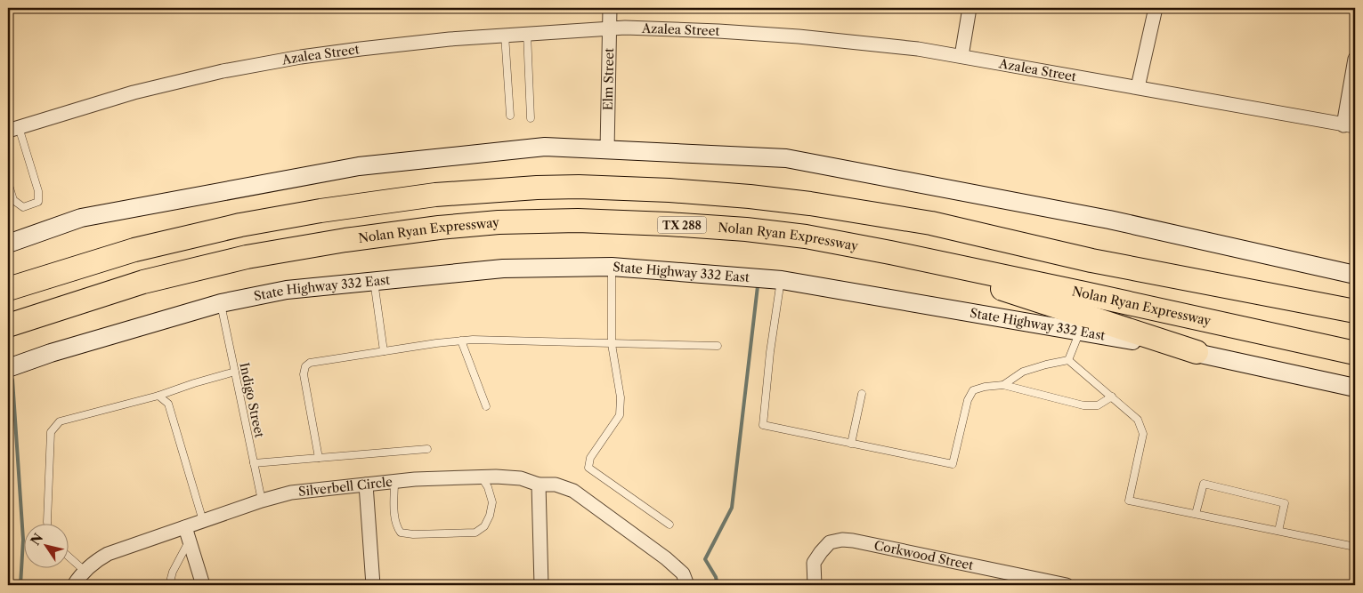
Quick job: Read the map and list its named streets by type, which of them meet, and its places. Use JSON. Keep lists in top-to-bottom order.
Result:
{
  "streets": {
    "highway": ["TX 288", "Nolan Ryan Expressway"],
    "main road": ["State Highway 332 East"],
    "street": [
      "Azalea Street",
      "Elm Street",
      "Silverbell Circle",
      "Corkwood Street"
    ],
    "lane": ["Indigo Street"]
  },
  "crossings": [
    ["Azalea Street", "Elm Street"],
    ["State Highway 332 East", "Indigo Street"],
    ["Indigo Street", "Silverbell Circle"]
  ],
  "north": "top left"
}
